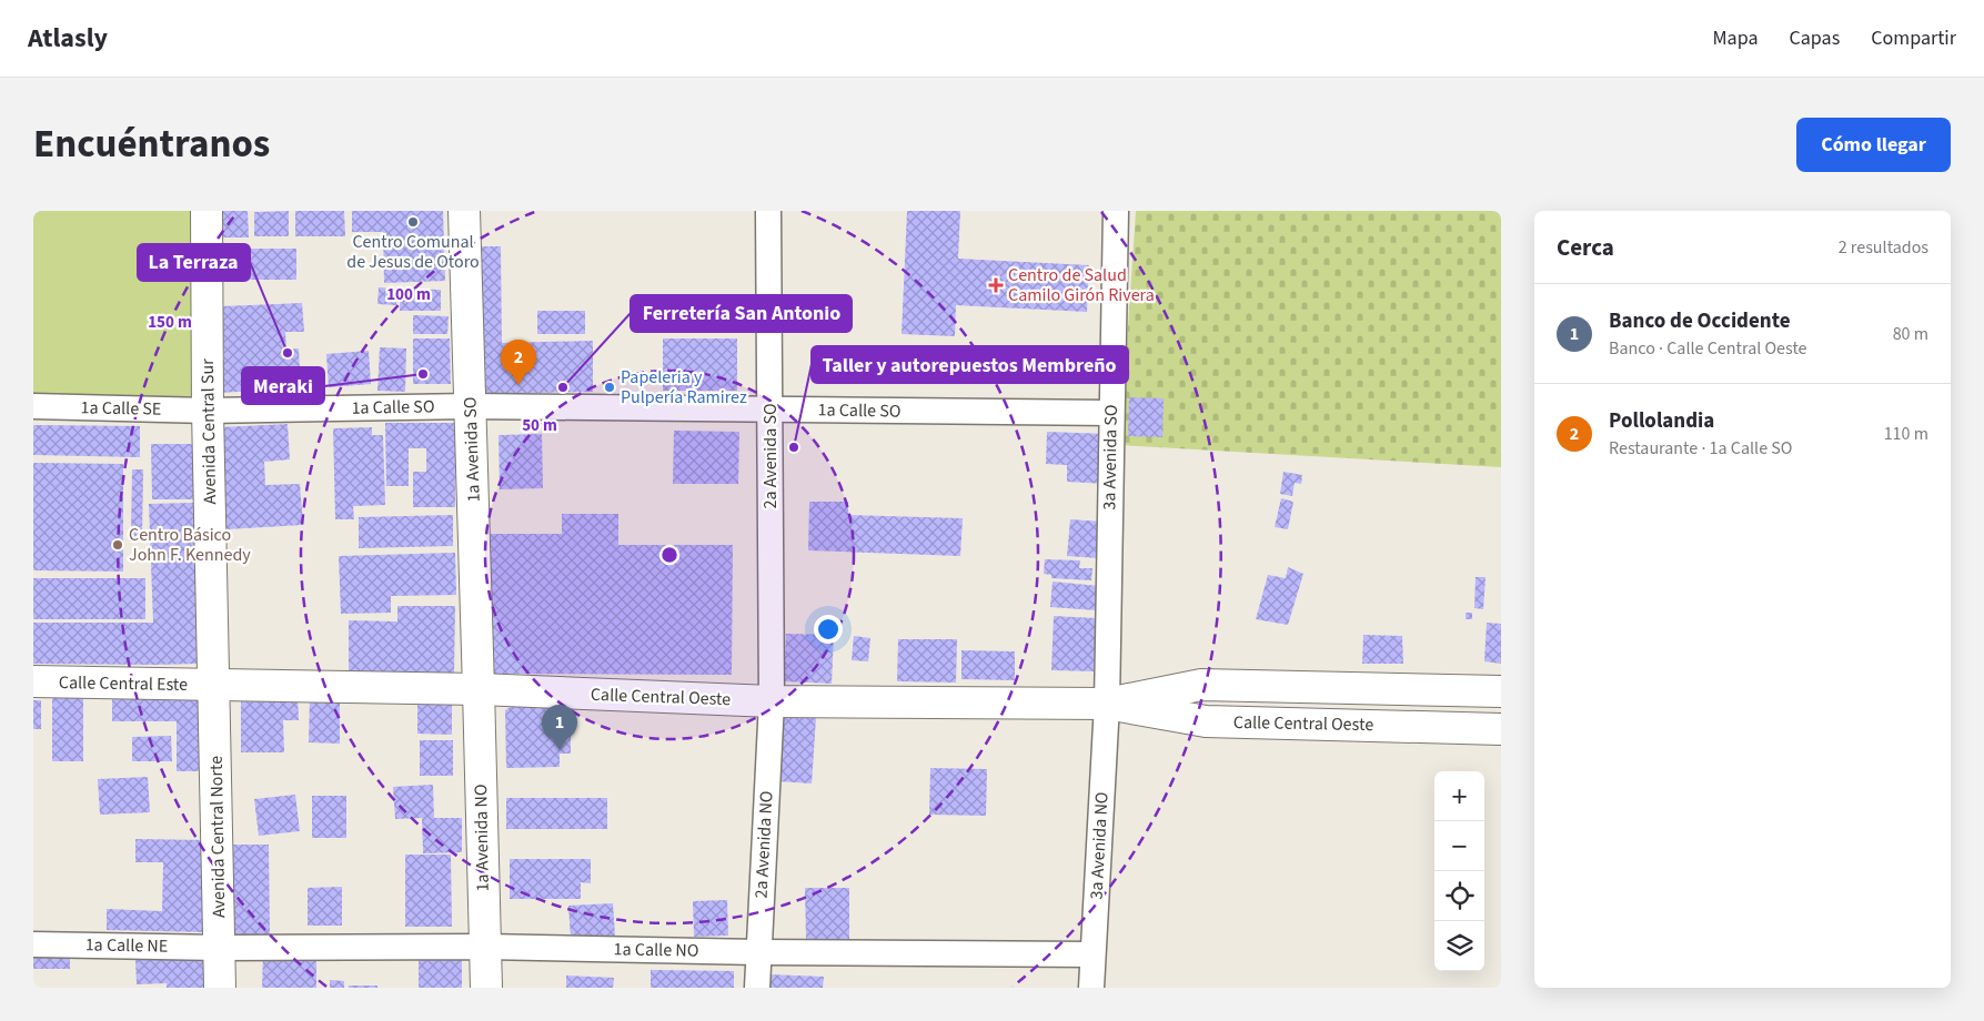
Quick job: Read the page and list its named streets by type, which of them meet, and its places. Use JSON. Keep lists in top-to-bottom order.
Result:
{
  "streets": {
    "street": [
      "1a Calle SO",
      "1a Calle SE",
      "Avenida Central Sur",
      "1a Avenida SO",
      "2a Avenida SO",
      "3a Avenida SO",
      "Calle Central Este",
      "Calle Central Oeste",
      "Avenida Central Norte",
      "1a Avenida NO",
      "2a Avenida NO",
      "3a Avenida NO",
      "1a Calle NE",
      "1a Calle NO"
    ]
  },
  "crossings": [
    ["1a Calle SO", "1a Calle SE"],
    ["1a Calle SO", "Avenida Central Sur"],
    ["1a Calle SO", "1a Avenida SO"],
    ["1a Calle SO", "2a Avenida SO"],
    ["1a Calle SO", "3a Avenida SO"],
    ["1a Calle SE", "Avenida Central Sur"],
    ["Avenida Central Sur", "Calle Central Este"],
    ["Avenida Central Sur", "Calle Central Oeste"],
    ["Avenida Central Sur", "Avenida Central Norte"],
    ["1a Avenida SO", "Calle Central Oeste"],
    ["1a Avenida SO", "1a Avenida NO"],
    ["2a Avenida SO", "Calle Central Oeste"],
    ["2a Avenida SO", "2a Avenida NO"],
    ["3a Avenida SO", "Calle Central Oeste"],
    ["3a Avenida SO", "3a Avenida NO"],
    ["Calle Central Este", "Calle Central Oeste"],
    ["Calle Central Este", "Avenida Central Norte"],
    ["Calle Central Oeste", "Avenida Central Norte"],
    ["Calle Central Oeste", "1a Avenida NO"],
    ["Calle Central Oeste", "2a Avenida NO"],
    ["Calle Central Oeste", "3a Avenida NO"],
    ["Avenida Central Norte", "1a Calle NE"],
    ["Avenida Central Norte", "1a Calle NO"],
    ["1a Avenida NO", "1a Calle NO"],
    ["2a Avenida NO", "1a Calle NO"],
    ["3a Avenida NO", "1a Calle NO"],
    ["1a Calle NE", "1a Calle NO"]
  ],
  "places": {
    "other": [
      "Centro Comunal de Jesus de Otoro",
      "La Terraza",
      "Meraki",
      "Ferretería San Antonio",
      "Papeleria y Pulpería Ramirez",
      "Taller y autorepuestos Membreño",
      "Centro Básico John F. Kennedy"
    ],
    "health": ["Centro de Salud Camilo Girón Rivera"]
  },
  "page": {
    "header": "Atlasly",
    "nav": ["Mapa", "Capas", "Compartir"],
    "title": "Encuéntranos",
    "buttons": "Cómo llegar",
    "heading": ["Cerca", "2 resultados"],
    "list": [
      {
        "mark": "1",
        "name": "Banco de Occidente",
        "note": "Banco · Calle Central Oeste",
        "value": "80 m"
      },
      {
        "mark": "2",
        "name": "Pollolandia",
        "note": "Restaurante · 1a Calle SO",
        "value": "110 m"
      }
    ],
    "pins": ["2", "1"],
    "map_buttons": ["+", "−"]
  },
  "rings": ["100 m", "150 m", "50 m"]
}
